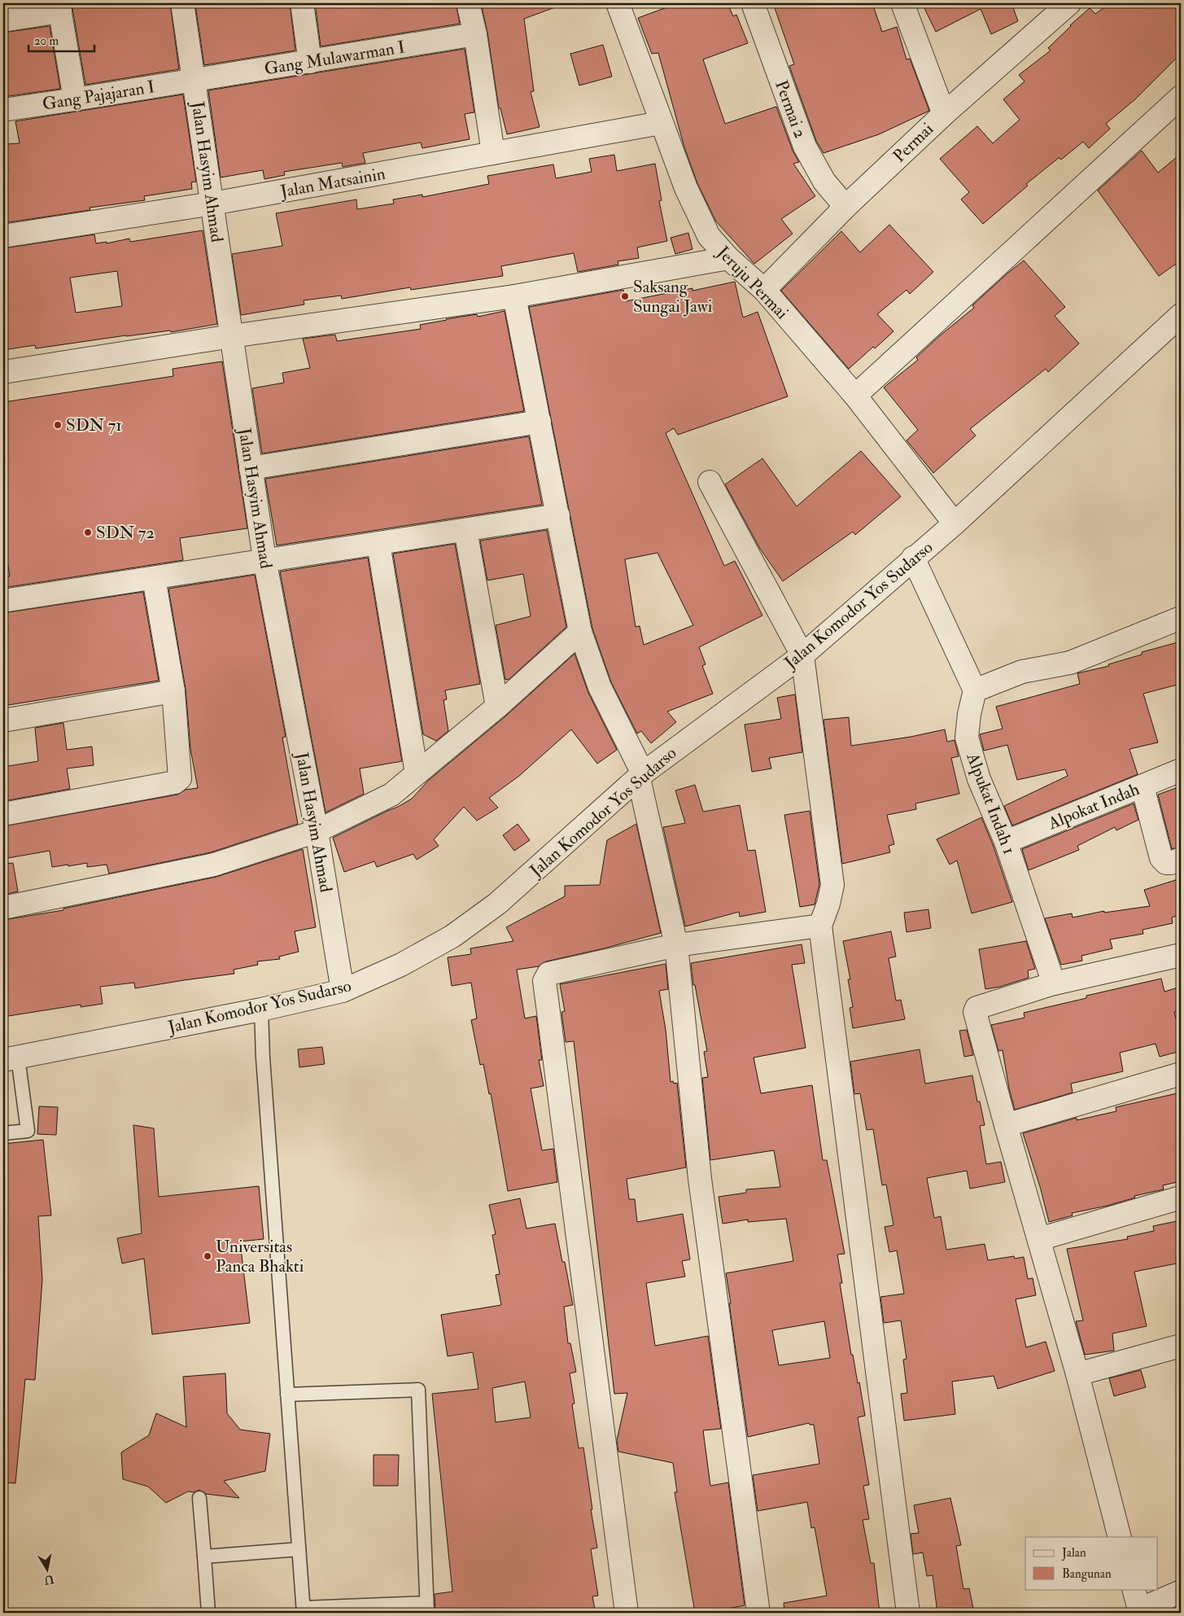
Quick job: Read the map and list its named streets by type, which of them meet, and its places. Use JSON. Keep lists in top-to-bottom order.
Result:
{
  "streets": {
    "street": [
      "Gang Mulawarman I",
      "Gang Pajajaran I",
      "Permai 2",
      "Permai",
      "Jalan Hasyim Ahmad",
      "Jalan Matsainin",
      "Jeruju Permai",
      "Jalan Komodor Yos Sudarso",
      "Alpukat Indah 1",
      "Alpokat Indah"
    ]
  },
  "crossings": [
    ["Gang Mulawarman I", "Gang Pajajaran I"],
    ["Gang Mulawarman I", "Jalan Hasyim Ahmad"],
    ["Gang Pajajaran I", "Jalan Hasyim Ahmad"],
    ["Permai 2", "Permai"],
    ["Permai", "Jeruju Permai"],
    ["Jalan Hasyim Ahmad", "Jalan Matsainin"],
    ["Jalan Hasyim Ahmad", "Jalan Komodor Yos Sudarso"],
    ["Jalan Matsainin", "Jeruju Permai"],
    ["Jeruju Permai", "Jalan Komodor Yos Sudarso"],
    ["Alpukat Indah 1", "Alpokat Indah"]
  ],
  "places": [
    "Saksang Sungai Jawi",
    "SDN 71",
    "SDN 72",
    "Universitas Panca Bhakti"
  ],
  "legend": ["Jalan", "Bangunan"],
  "scale_bar": "20 m",
  "north": "bottom"
}
